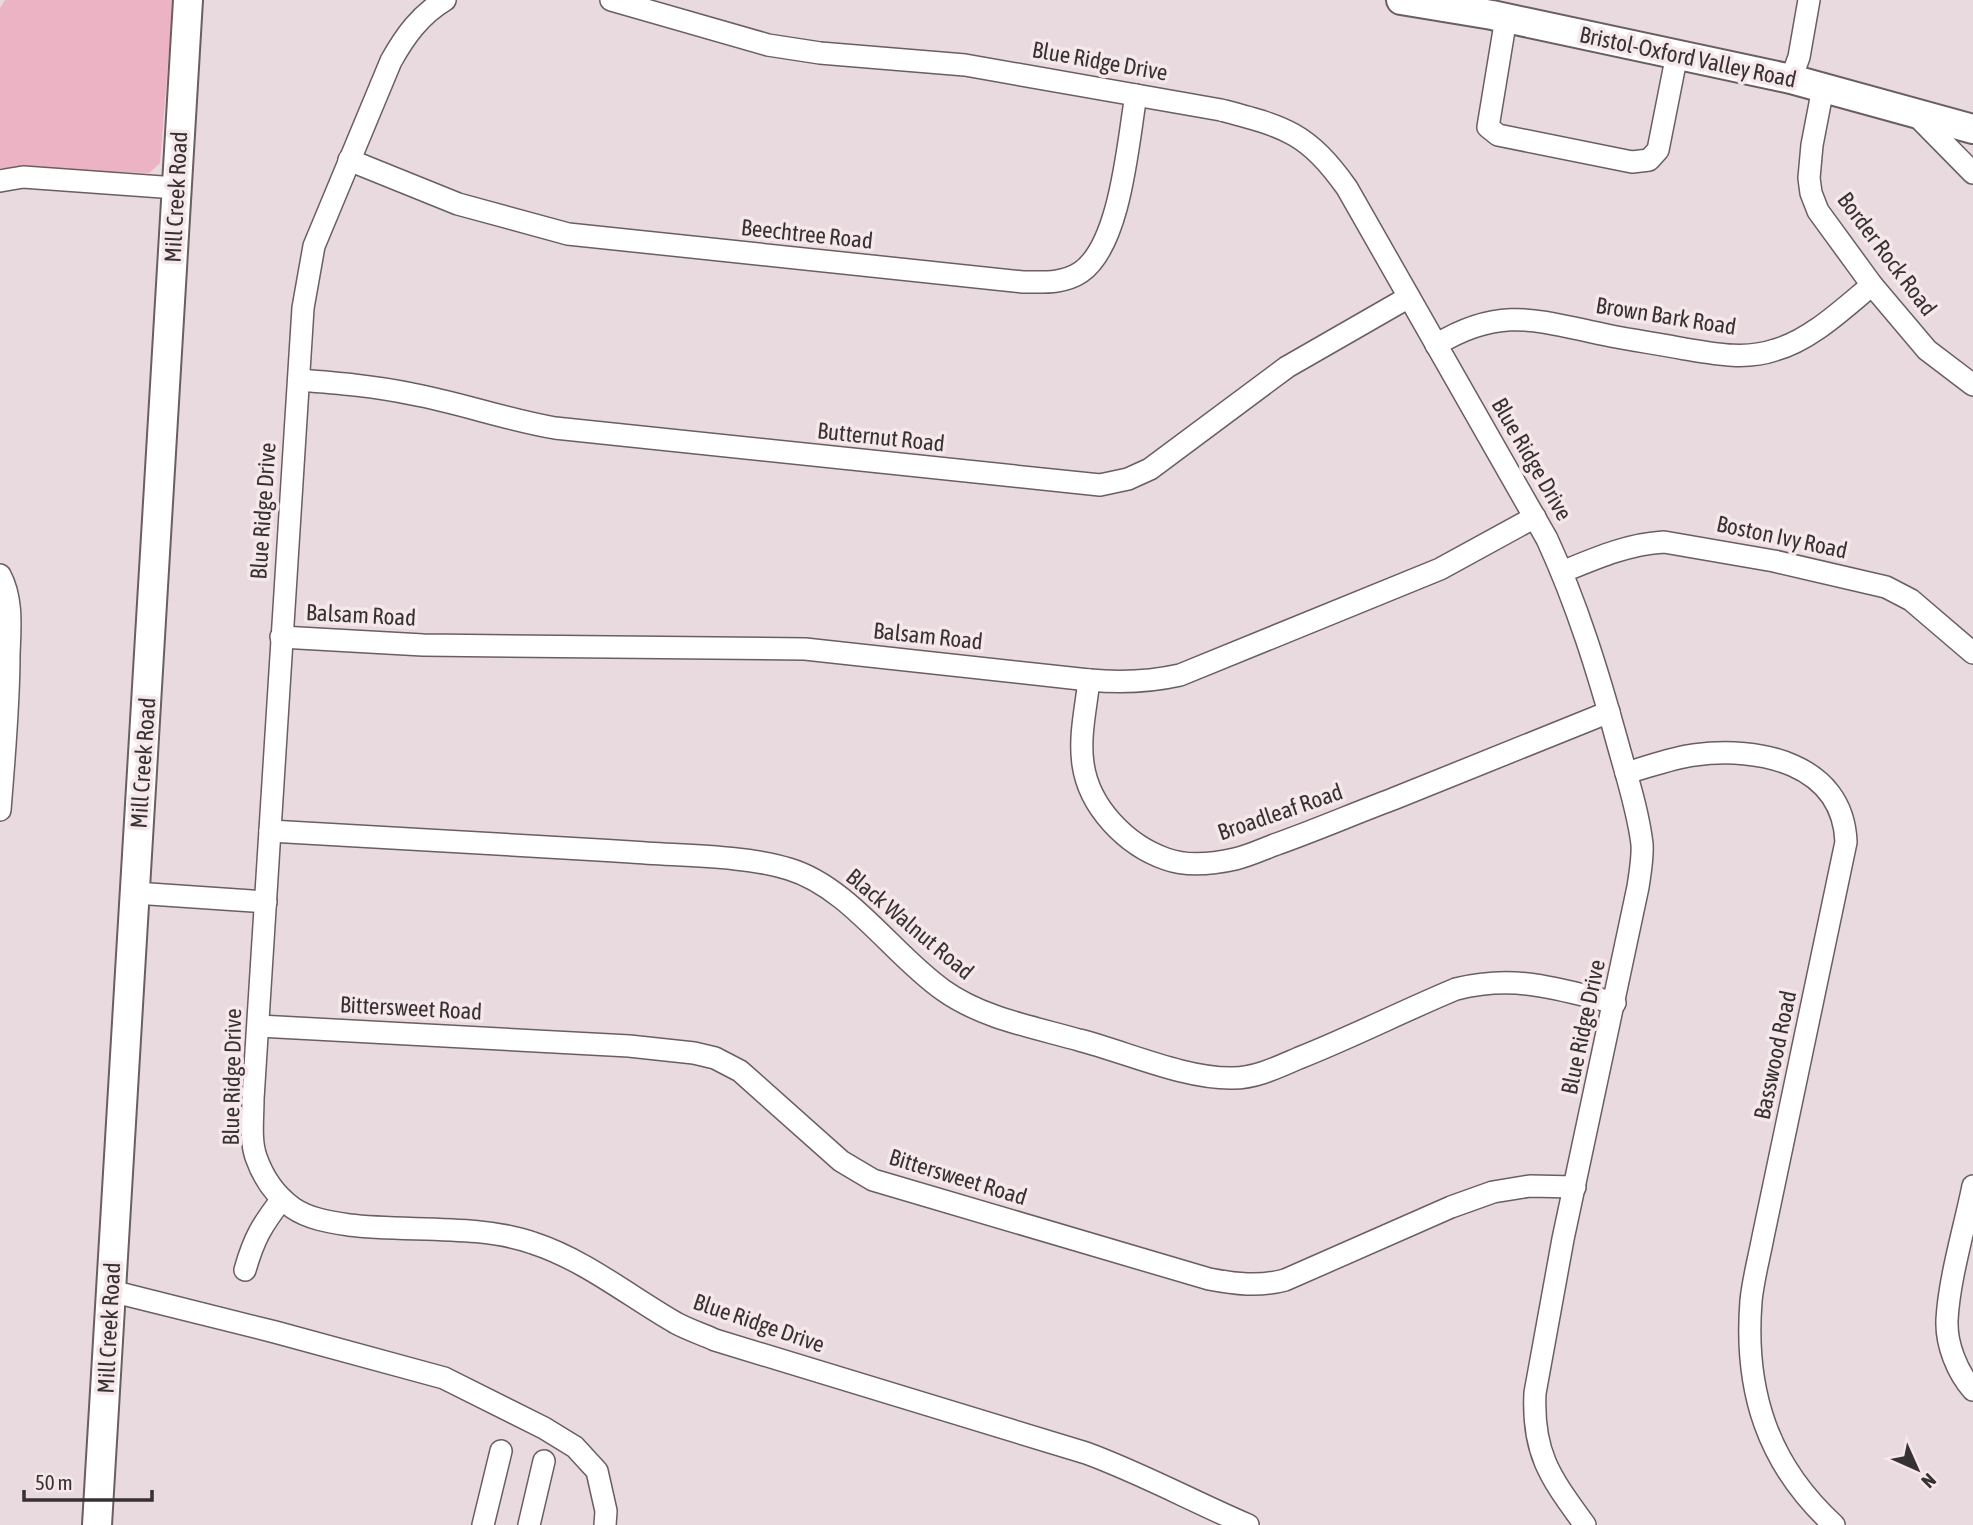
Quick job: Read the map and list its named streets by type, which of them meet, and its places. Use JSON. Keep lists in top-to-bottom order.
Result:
{
  "streets": {
    "main road": ["Bristol-Oxford Valley Road", "Mill Creek Road"],
    "street": [
      "Blue Ridge Drive",
      "Beechtree Road",
      "Border Rock Road",
      "Brown Bark Road",
      "Butternut Road",
      "Boston Ivy Road",
      "Balsam Road",
      "Broadleaf Road",
      "Black Walnut Road",
      "Bittersweet Road",
      "Basswood Road"
    ]
  },
  "crossings": [
    ["Bristol-Oxford Valley Road", "Border Rock Road"],
    ["Blue Ridge Drive", "Beechtree Road"],
    ["Blue Ridge Drive", "Brown Bark Road"],
    ["Blue Ridge Drive", "Butternut Road"],
    ["Blue Ridge Drive", "Boston Ivy Road"],
    ["Blue Ridge Drive", "Balsam Road"],
    ["Blue Ridge Drive", "Broadleaf Road"],
    ["Blue Ridge Drive", "Black Walnut Road"],
    ["Blue Ridge Drive", "Bittersweet Road"],
    ["Blue Ridge Drive", "Basswood Road"],
    ["Border Rock Road", "Brown Bark Road"],
    ["Balsam Road", "Broadleaf Road"]
  ],
  "scale_bar": "50 m",
  "north": "bottom right"
}
